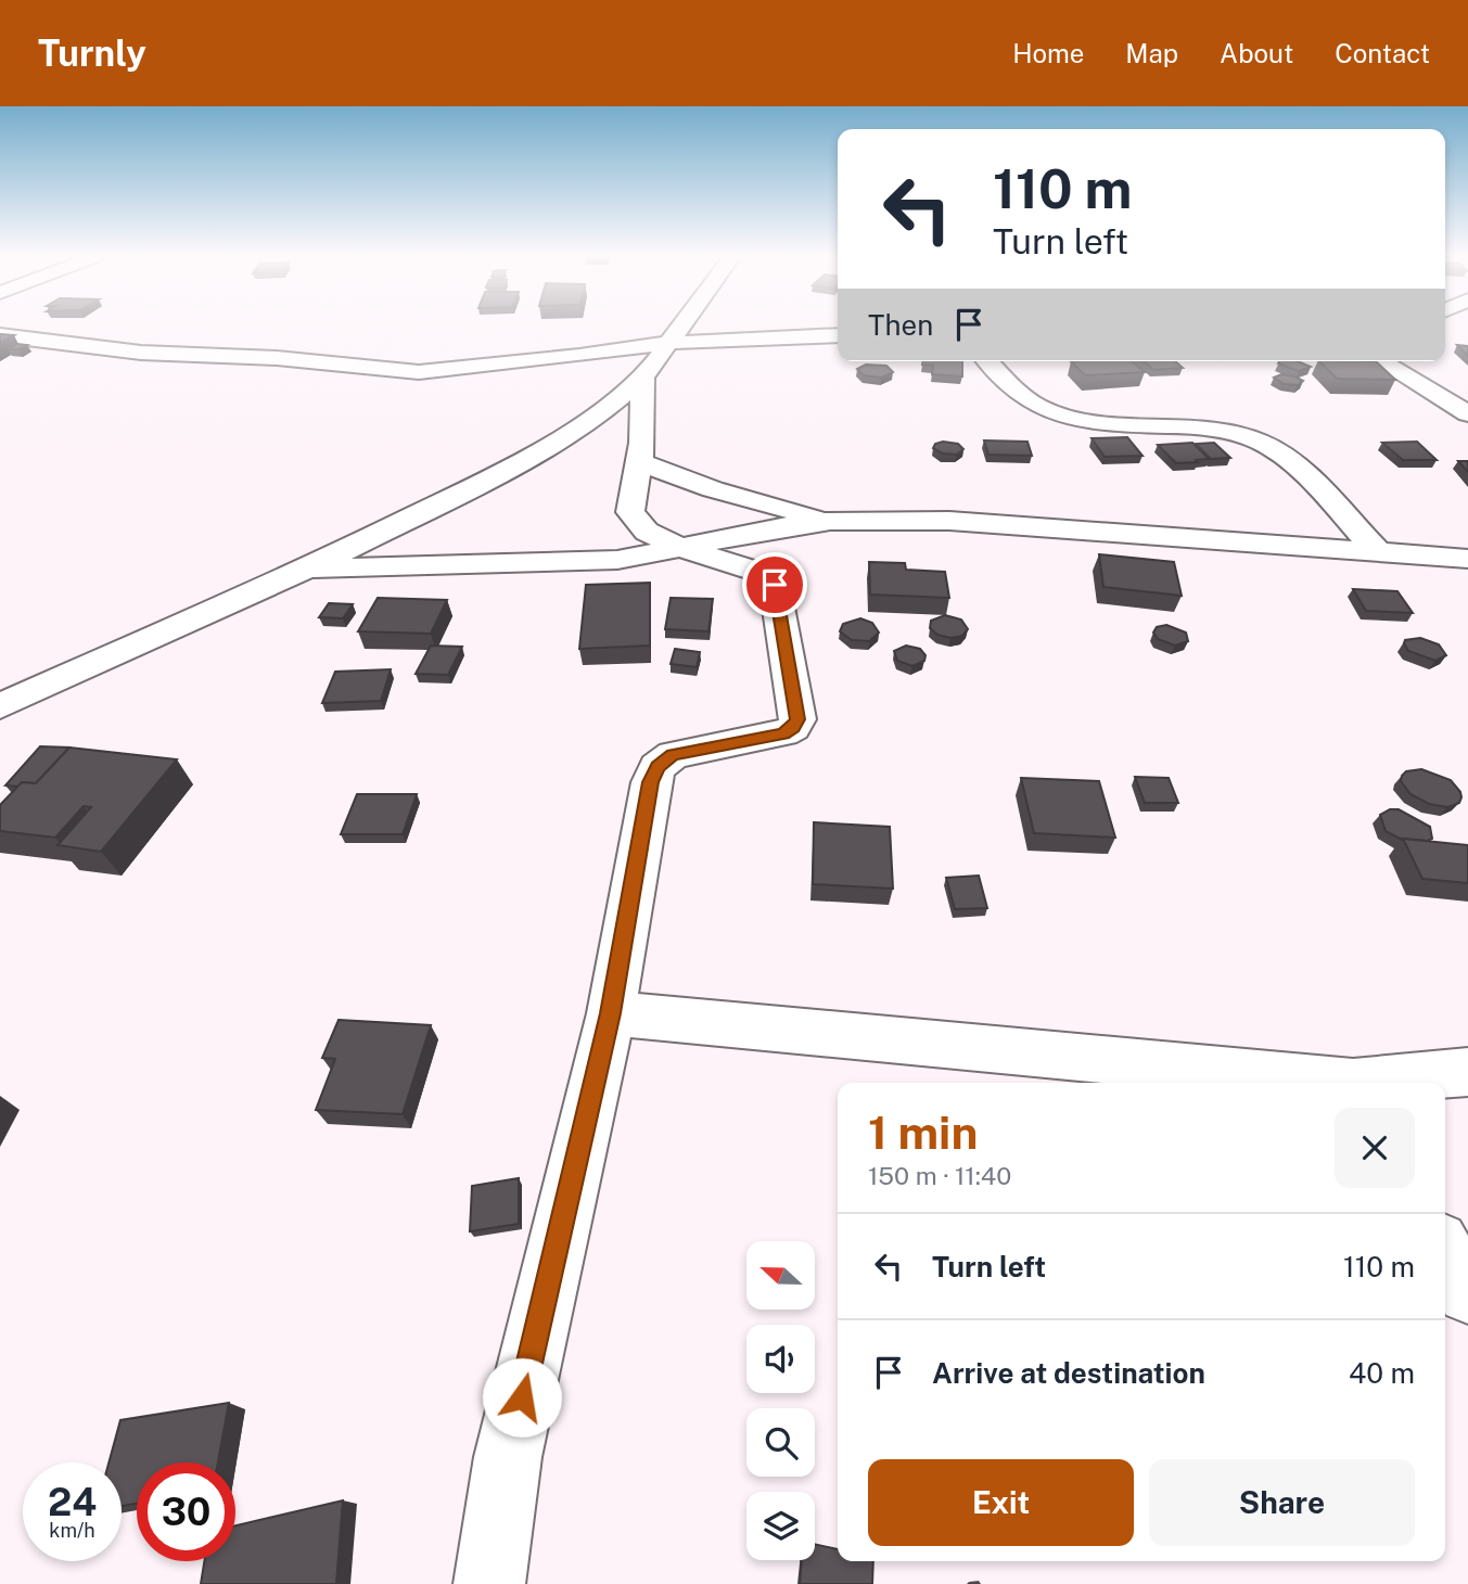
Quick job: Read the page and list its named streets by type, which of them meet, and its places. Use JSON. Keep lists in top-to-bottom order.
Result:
{
  "north": "left",
  "page": {
    "header": "Turnly",
    "nav": [
      "Home",
      "Map",
      "About",
      "Contact"
    ],
    "turn": ["110 m", "Turn left"],
    "then": "Then",
    "heading": ["1 min", "150 m · 11:40"],
    "list": [
      {
        "name": "Turn left",
        "value": "110 m"
      },
      {
        "name": "Arrive at destination",
        "value": "40 m"
      }
    ],
    "buttons": ["Exit", "Share"],
    "speed": "24 km/h",
    "limit": "30"
  }
}
